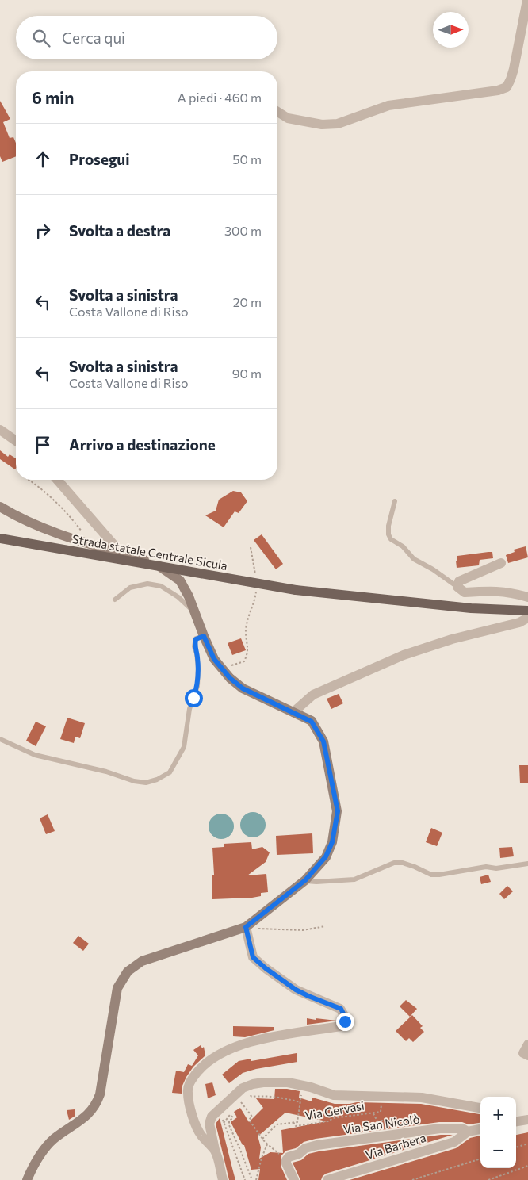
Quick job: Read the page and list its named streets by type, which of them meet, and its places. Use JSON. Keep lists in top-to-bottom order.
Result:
{
  "streets": {
    "main road": ["Strada statale Centrale Sicula"],
    "street": ["Via San Nicolò", "Via Barbera"],
    "path": ["Via Gervasi"]
  },
  "crossings": [
    ["Via San Nicolò", "Via Barbera"]
  ],
  "north": "right",
  "page": {
    "search": "Cerca qui",
    "heading": ["6 min", "A piedi · 460 m"],
    "list": [
      ["Prosegui", "50 m"],
      ["Svolta a destra", "300 m"],
      ["Svolta a sinistra", "Costa Vallone di Riso", "20 m"],
      ["Svolta a sinistra", "Costa Vallone di Riso", "90 m"],
      "Arrivo a destinazione"
    ],
    "map_buttons": ["+", "−"]
  }
}
